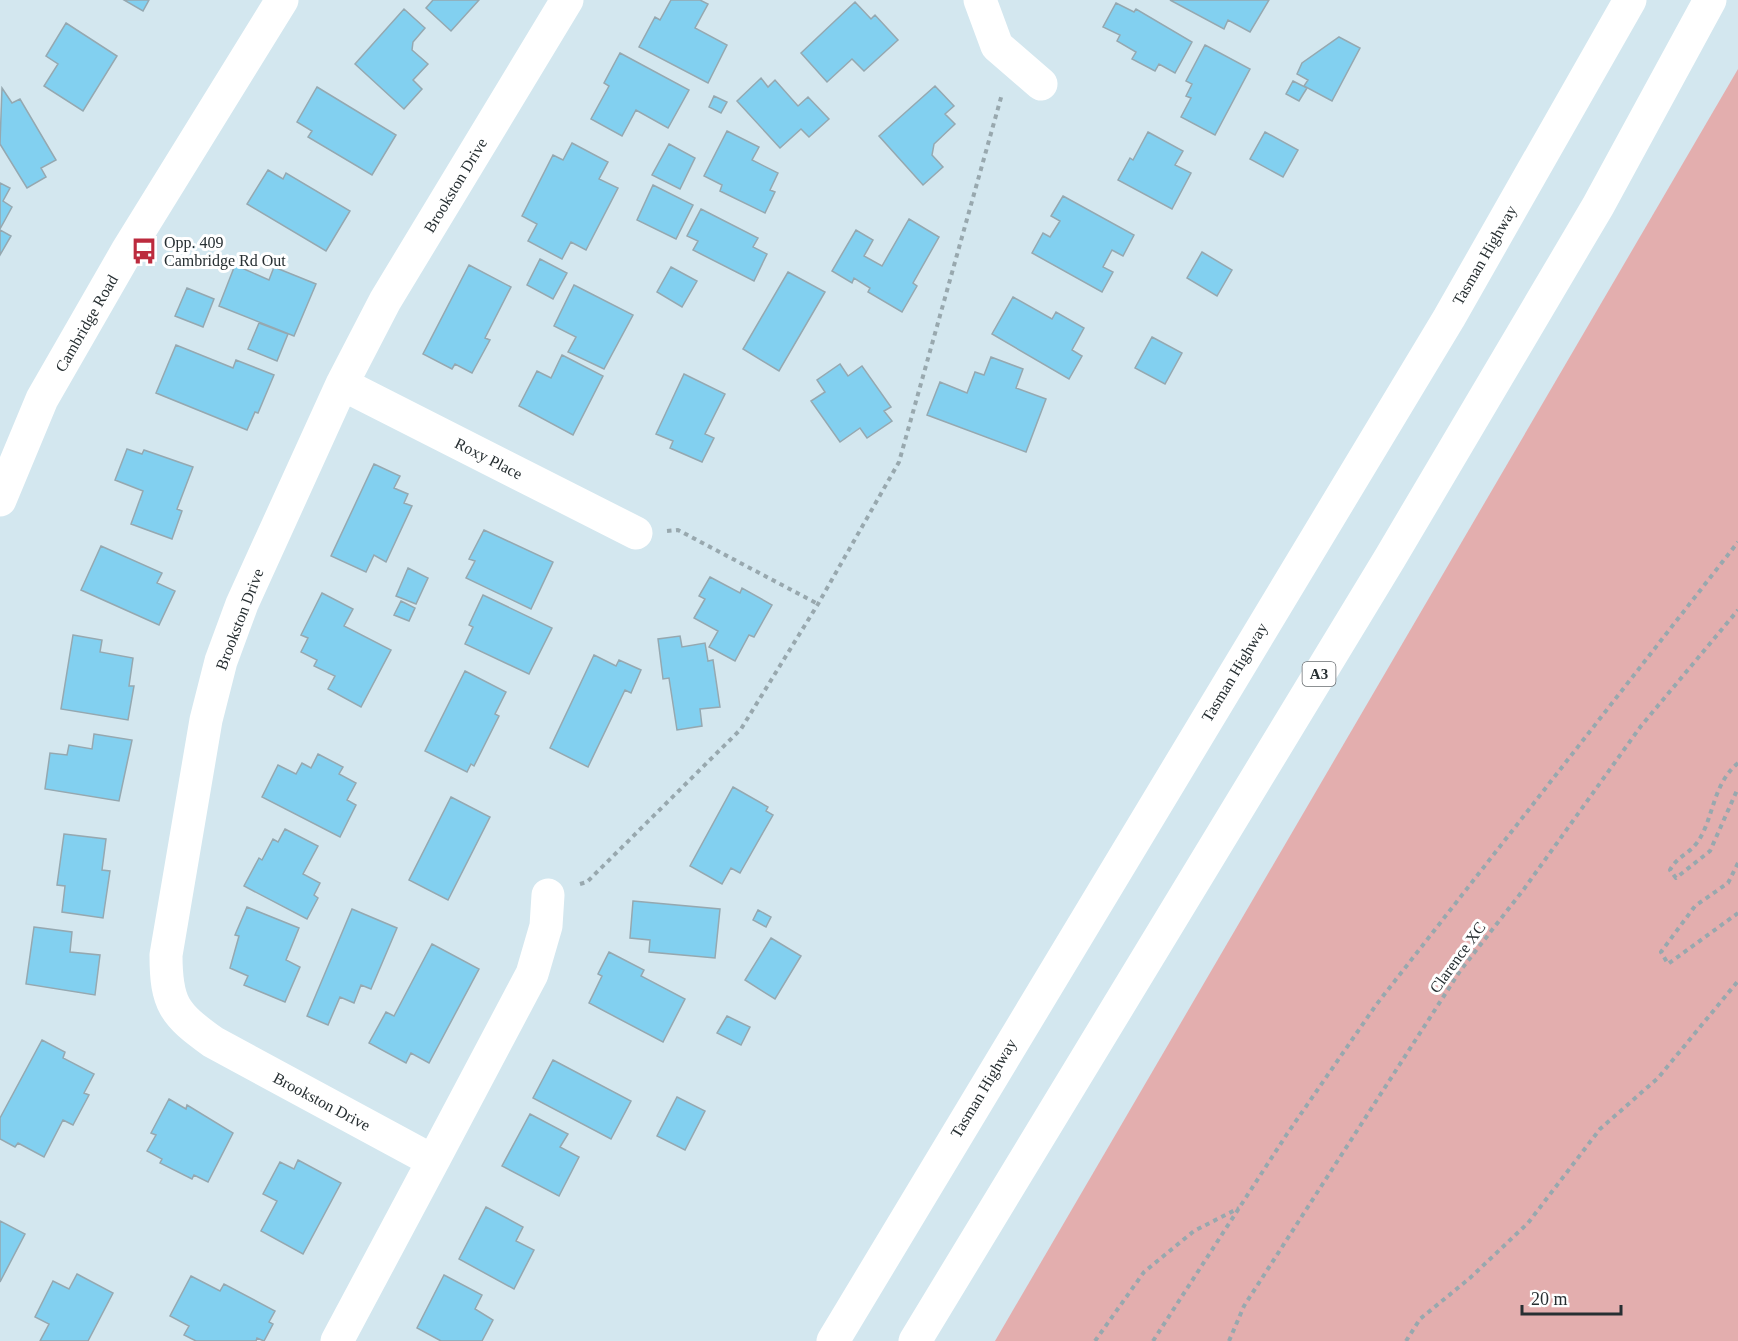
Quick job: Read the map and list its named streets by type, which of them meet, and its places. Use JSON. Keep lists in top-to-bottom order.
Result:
{
  "streets": {
    "main road": [
      "Brookston Drive",
      "Tasman Highway",
      "Cambridge Road",
      "Roxy Place",
      "A3"
    ],
    "path": ["Clarence XC"]
  },
  "crossings": [
    ["Brookston Drive", "Roxy Place"]
  ],
  "places": {
    "bus stop": ["Opp. 409 Cambridge Rd Out"]
  },
  "scale_bar": "20 m"
}
